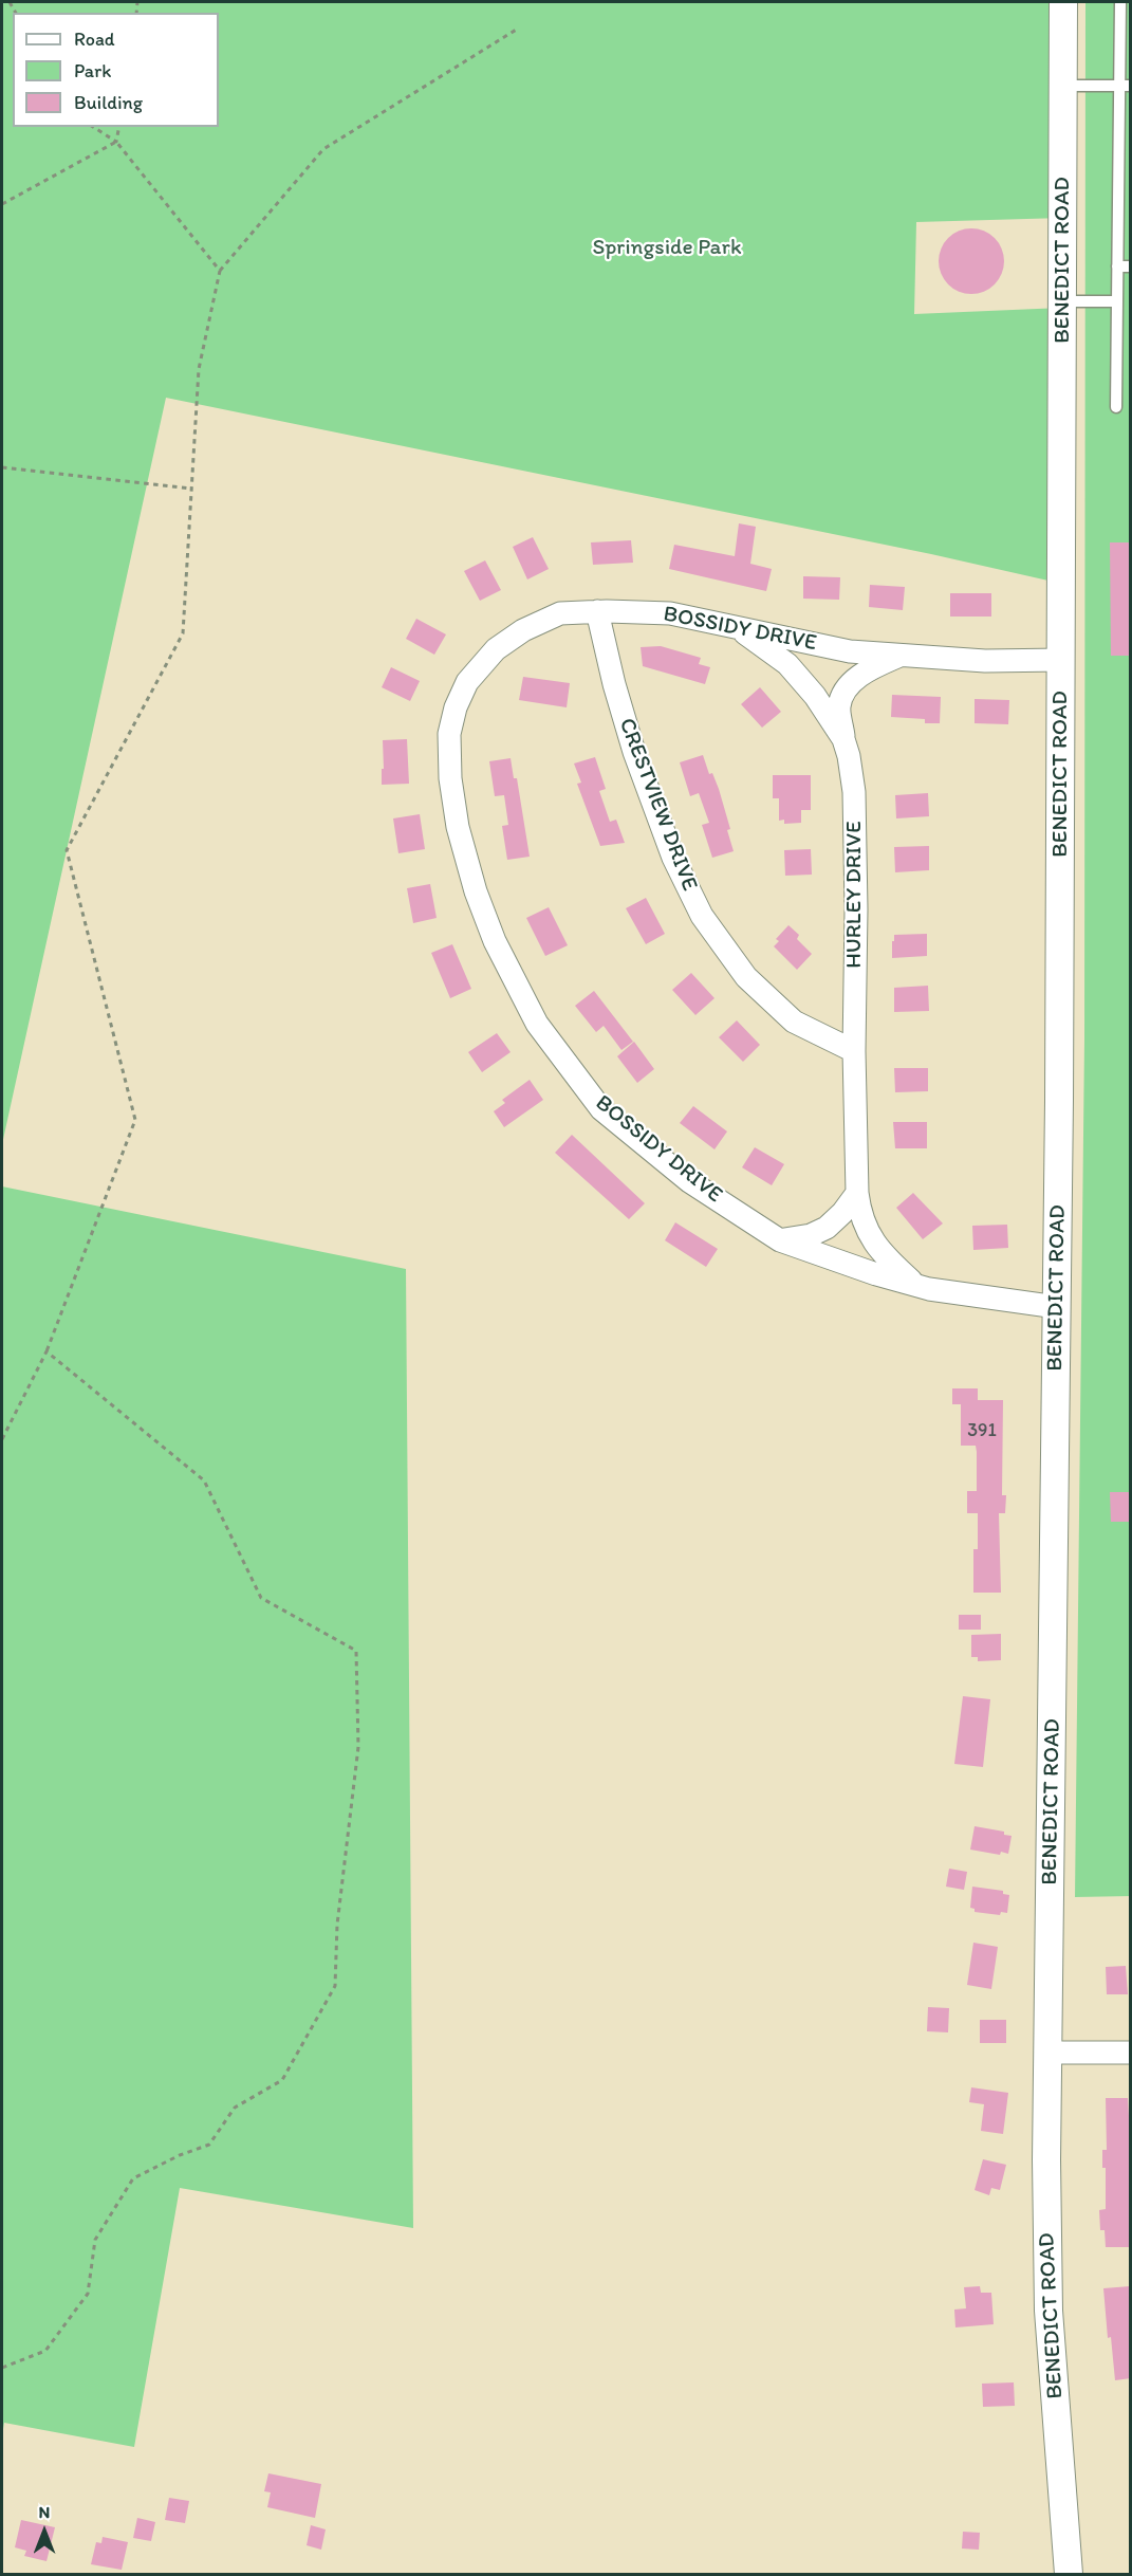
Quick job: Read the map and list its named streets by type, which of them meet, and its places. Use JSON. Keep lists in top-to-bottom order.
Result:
{
  "streets": {
    "street": [
      "BENEDICT ROAD",
      "BOSSIDY DRIVE",
      "CRESTVIEW DRIVE",
      "HURLEY DRIVE"
    ]
  },
  "crossings": [
    ["BENEDICT ROAD", "BOSSIDY DRIVE"],
    ["BOSSIDY DRIVE", "CRESTVIEW DRIVE"],
    ["BOSSIDY DRIVE", "HURLEY DRIVE"],
    ["CRESTVIEW DRIVE", "HURLEY DRIVE"]
  ],
  "parks": ["Springside Park"],
  "house_numbers": ["391"],
  "legend": ["Road", "Park", "Building"],
  "north": "top"
}
